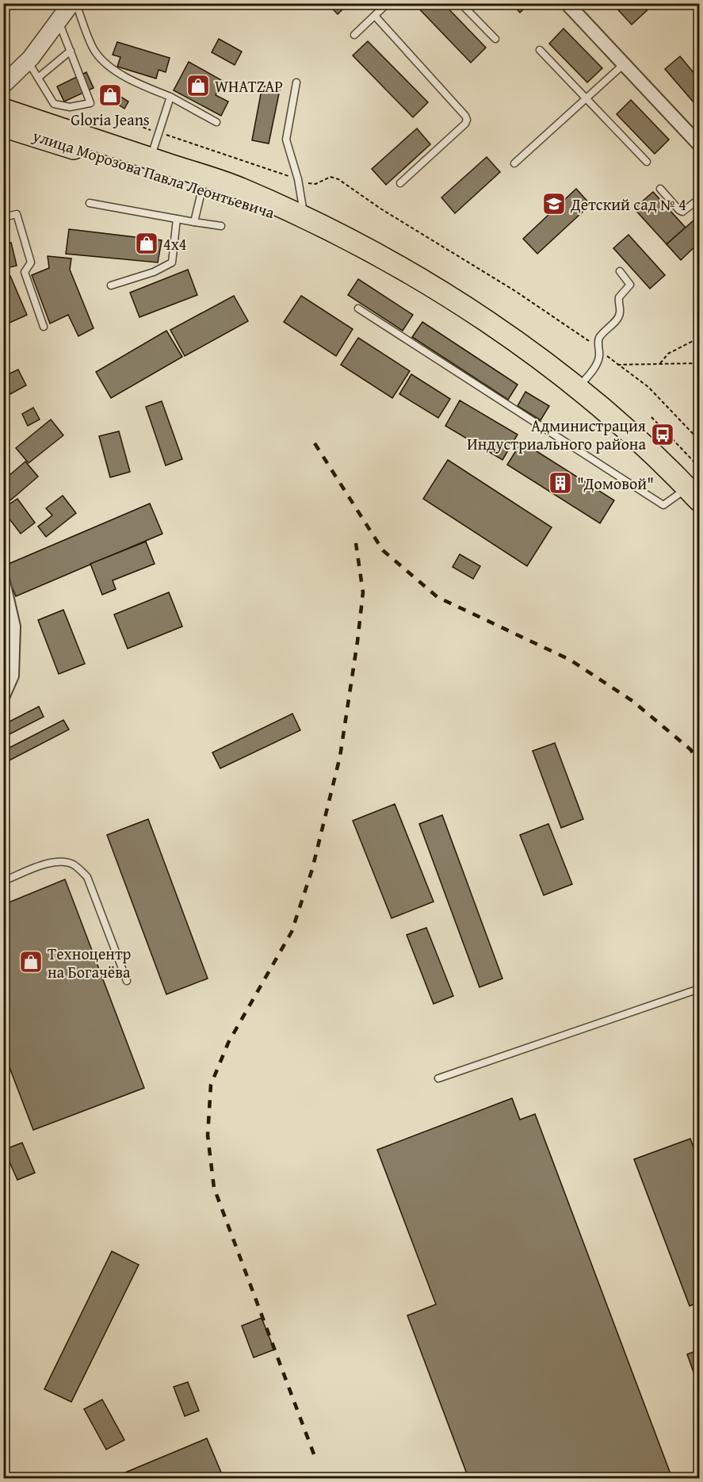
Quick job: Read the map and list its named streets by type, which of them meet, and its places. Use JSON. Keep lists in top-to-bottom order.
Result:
{
  "streets": {
    "main road": ["улица Морозова Павла Леонтьевича"]
  },
  "places": {
    "shop": [
      "WHATZAP",
      "Gloria Jeans",
      "4х4",
      "Техноцентр на Богачёва"
    ],
    "school or university": ["Детский сад № 4"],
    "bus stop": ["Администрация Индустриального района"],
    "building": ["\"Домовой\""]
  }
}
